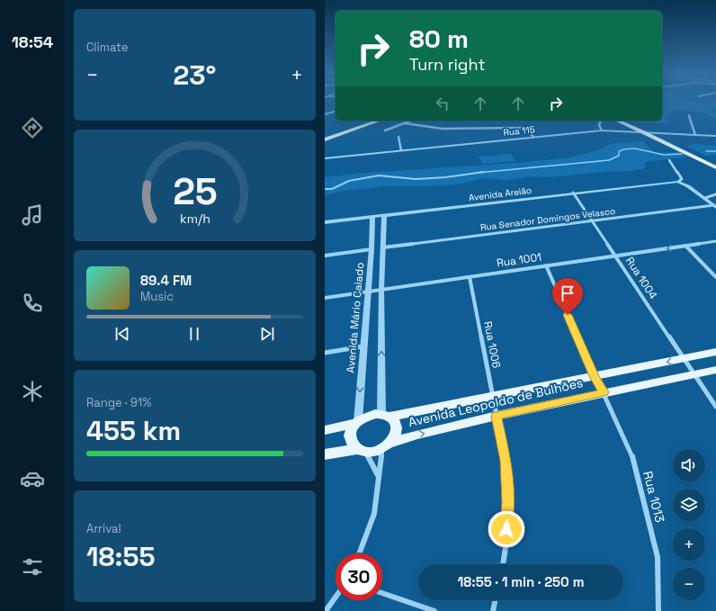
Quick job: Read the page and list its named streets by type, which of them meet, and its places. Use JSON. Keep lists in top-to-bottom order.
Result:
{
  "streets": {
    "main road": ["Avenida Leopoldo de Bulhões"],
    "street": [
      "Rua 115",
      "Avenida Areião",
      "Rua Senador Domingos Velasco",
      "Rua 1001",
      "Rua 1004",
      "Avenida Mário Caiado",
      "Rua 1006",
      "Rua 1013"
    ]
  },
  "crossings": [
    ["Avenida Areião", "Rua 1004"],
    ["Avenida Areião", "Avenida Mário Caiado"],
    ["Rua Senador Domingos Velasco", "Rua 1004"],
    ["Rua Senador Domingos Velasco", "Avenida Mário Caiado"],
    ["Rua 1001", "Rua 1004"],
    ["Rua 1001", "Avenida Mário Caiado"],
    ["Rua 1001", "Rua 1006"],
    ["Rua 1001", "Rua 1013"],
    ["Rua 1004", "Avenida Leopoldo de Bulhões"],
    ["Avenida Mário Caiado", "Avenida Leopoldo de Bulhões"],
    ["Rua 1006", "Avenida Leopoldo de Bulhões"],
    ["Avenida Leopoldo de Bulhões", "Rua 1013"]
  ],
  "page": {
    "tabs": "18:54",
    "tile": [
      "Climate",
      ["Range · 91%", "455 km"],
      ["Arrival", "18:55"]
    ],
    "turn": ["80 m", "Turn right"],
    "heat": ["−", "23°", "+"],
    "song": ["89.4 FM", "Music"],
    "map_buttons": ["+", "−"],
    "limit": "30",
    "trip": "18:55 · 1 min · 250 m",
    "gauge": ["25", "km/h"]
  }
}
